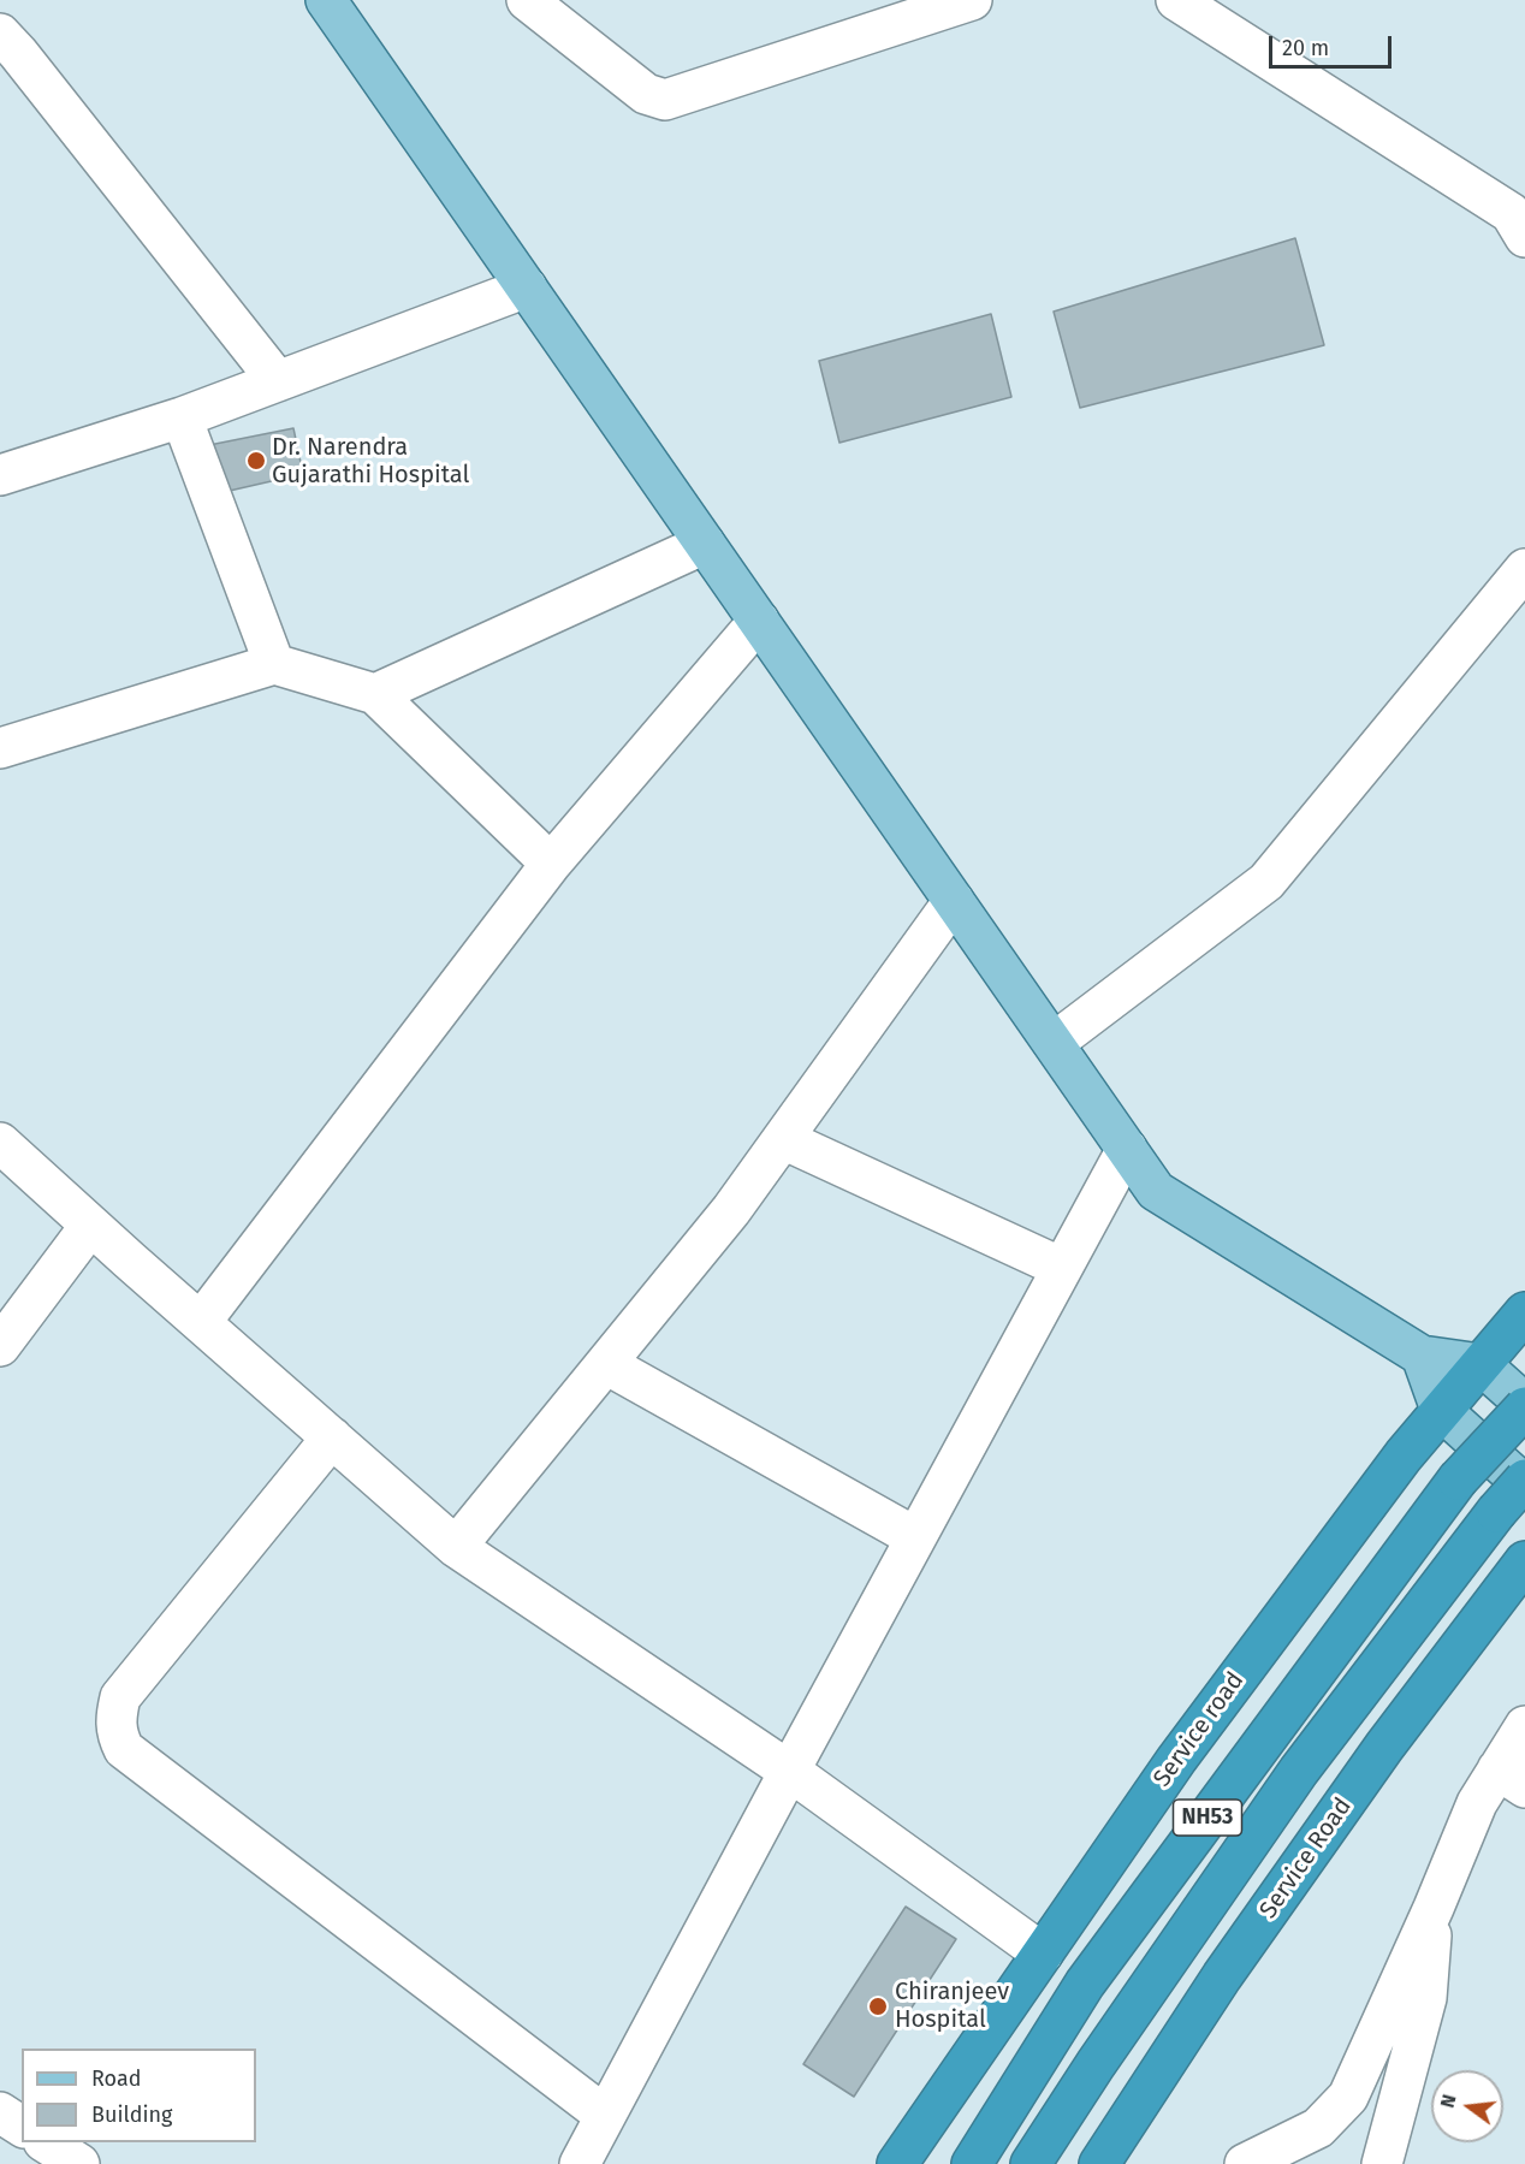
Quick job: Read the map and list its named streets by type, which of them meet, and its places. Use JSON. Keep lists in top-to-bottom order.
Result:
{
  "streets": {
    "highway": ["Service road", "NH53", "Service Road"]
  },
  "places": ["Dr. Narendra Gujarathi Hospital", "Chiranjeev Hospital"],
  "legend": ["Road", "Building"],
  "scale_bar": "20 m",
  "north": "left"
}
